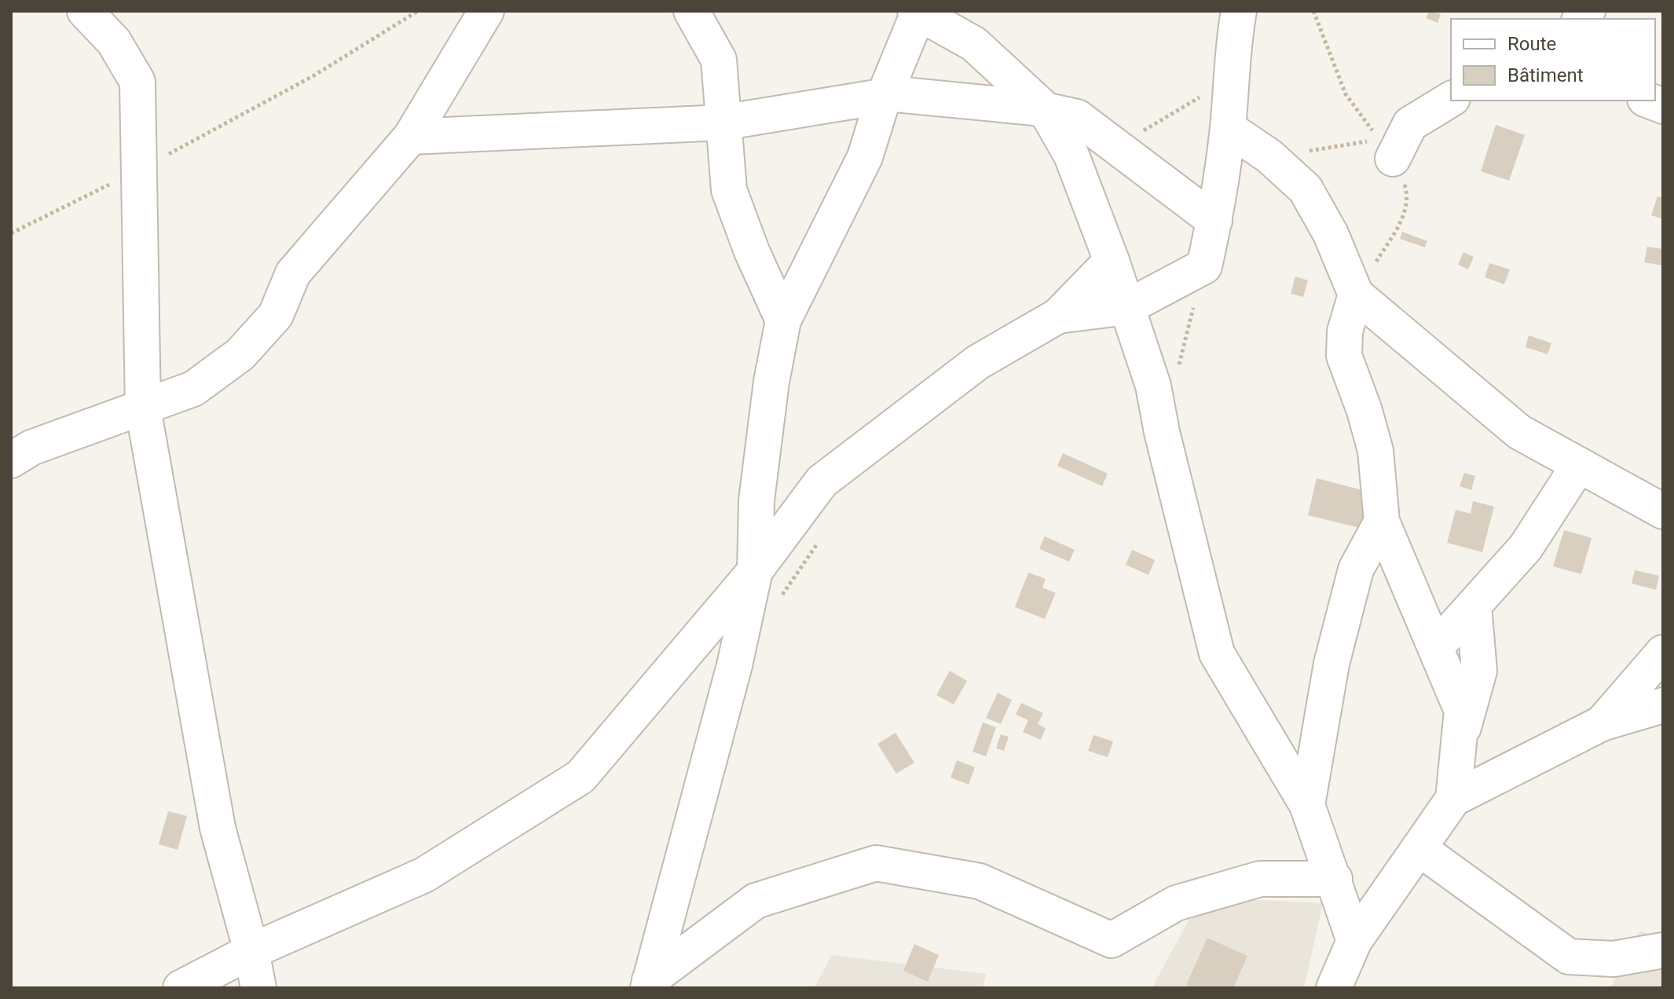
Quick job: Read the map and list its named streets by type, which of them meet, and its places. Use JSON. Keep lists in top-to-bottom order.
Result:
{
  "legend": ["Route", "Bâtiment"]
}
